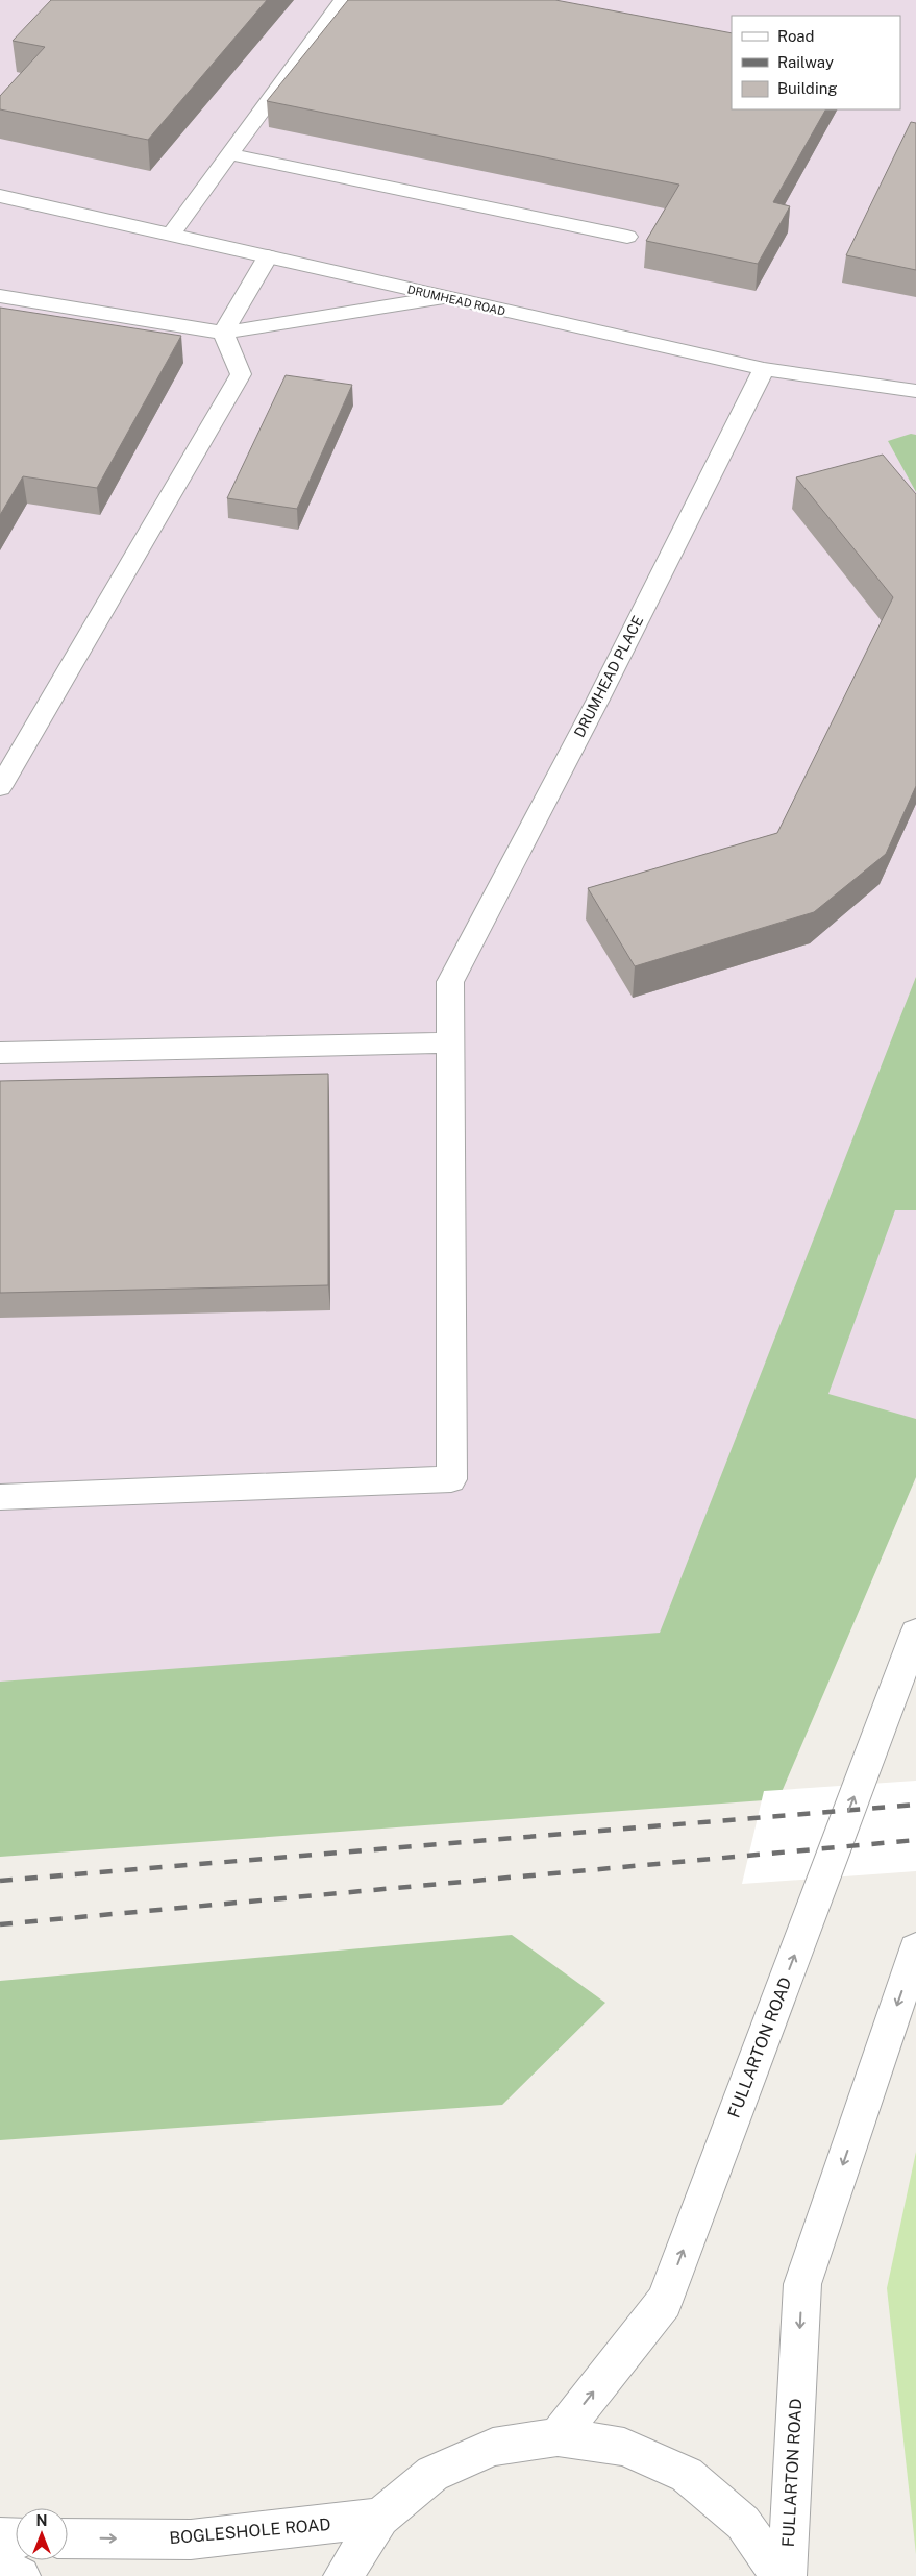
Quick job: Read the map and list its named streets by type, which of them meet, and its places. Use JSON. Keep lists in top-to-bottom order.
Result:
{
  "streets": {
    "street": [
      "DRUMHEAD ROAD",
      "DRUMHEAD PLACE",
      "FULLARTON ROAD",
      "BOGLESHOLE ROAD"
    ]
  },
  "crossings": [
    ["DRUMHEAD ROAD", "DRUMHEAD PLACE"]
  ],
  "one_way": ["BOGLESHOLE ROAD"],
  "legend": ["Road", "Railway", "Building"],
  "north": "top"
}
